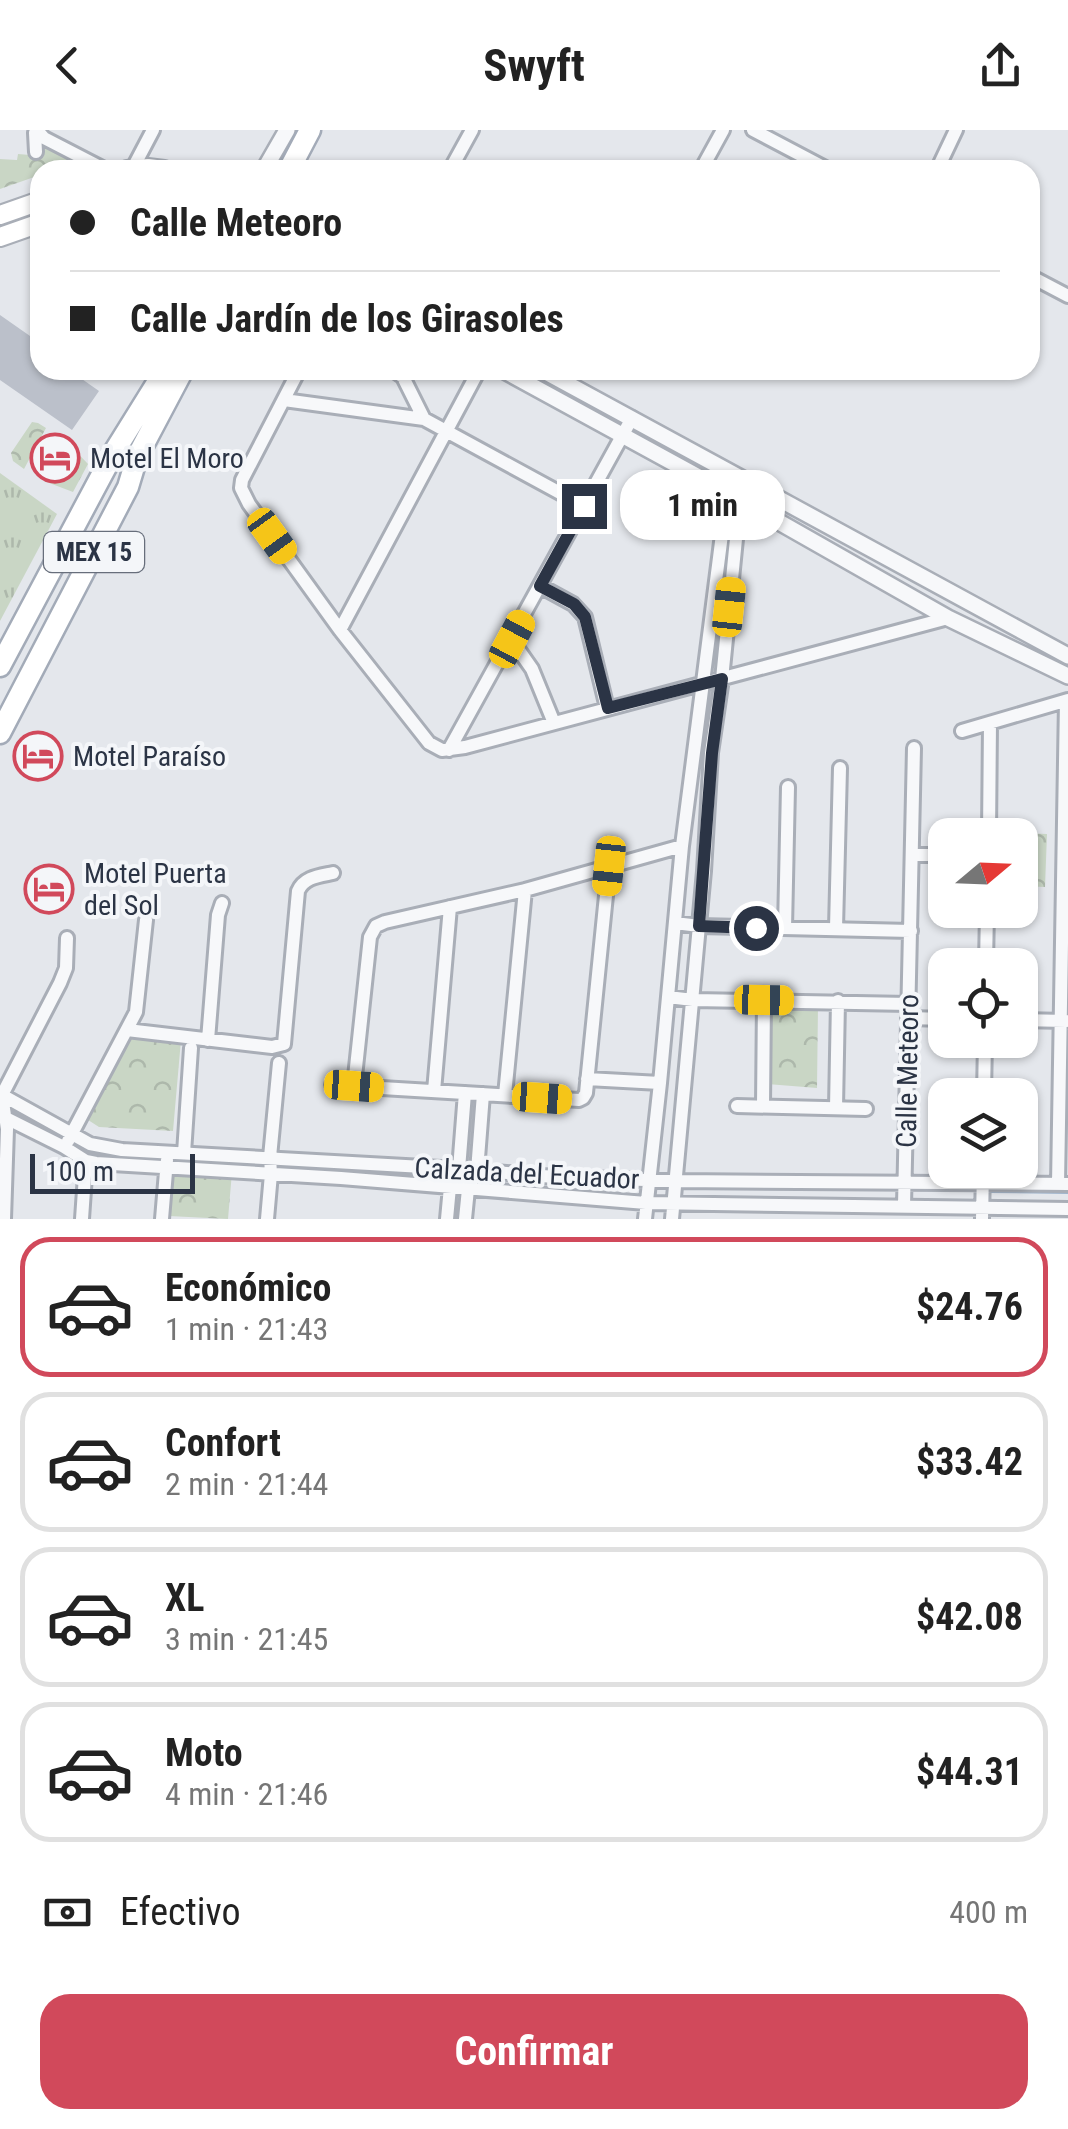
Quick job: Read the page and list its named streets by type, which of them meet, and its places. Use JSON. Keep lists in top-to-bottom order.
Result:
{
  "streets": {
    "main road": ["MEX 15"],
    "street": ["Calle Meteoro", "Calzada del Ecuador"]
  },
  "crossings": [
    ["Calle Meteoro", "Calzada del Ecuador"]
  ],
  "places": {
    "hotel": ["Motel El Moro", "Motel Paraíso", "Motel Puerta del Sol"]
  },
  "scale_bar": "100 m",
  "north": "right",
  "page": {
    "header": "Swyft",
    "banner": ["Calle Meteoro", "Calle Jardín de los Girasoles"],
    "bubble": "1 min",
    "scale": "100 m",
    "list": [
      {
        "name": "Económico",
        "note": "1 min · 21:43",
        "value": "$24.76"
      },
      {
        "name": "Confort",
        "note": "2 min · 21:44",
        "value": "$33.42"
      },
      {
        "name": "XL",
        "note": "3 min · 21:45",
        "value": "$42.08"
      },
      {
        "name": "Moto",
        "note": "4 min · 21:46",
        "value": "$44.31"
      }
    ],
    "pay": ["Efectivo", "400 m"],
    "buttons": "Confirmar"
  }
}
